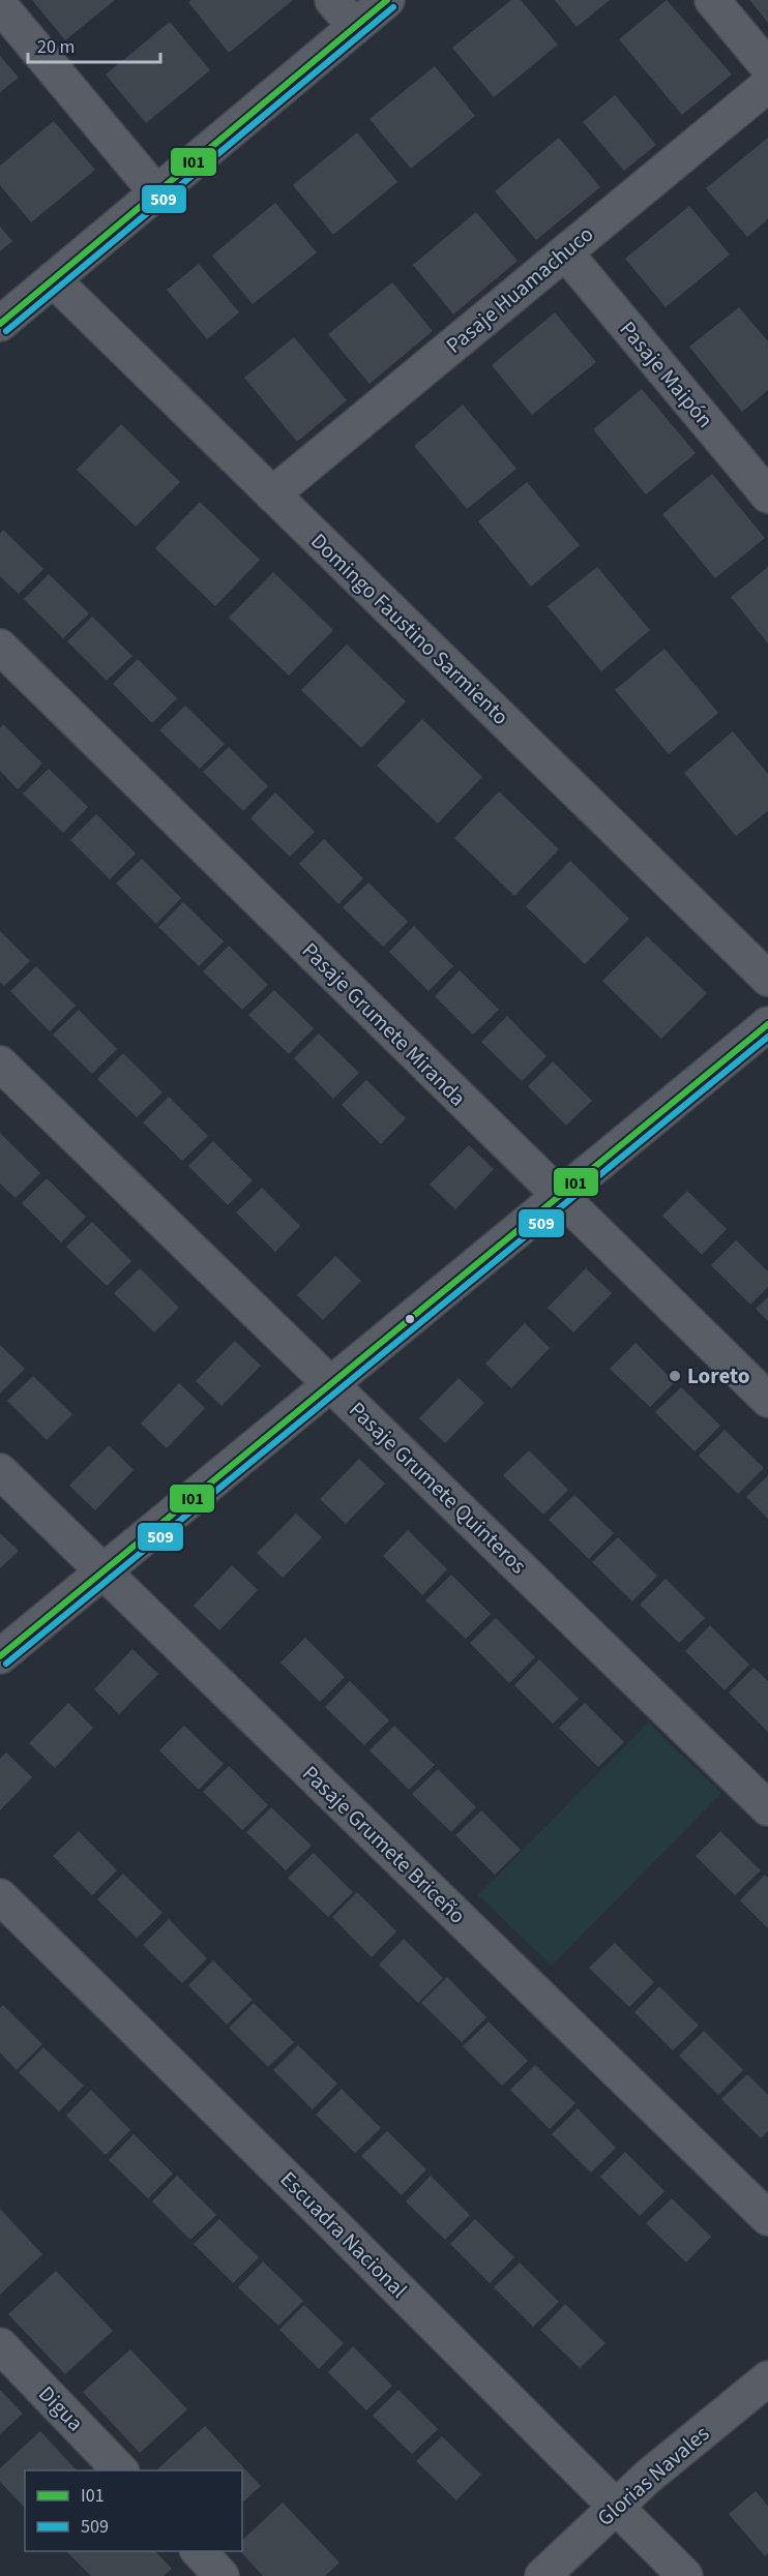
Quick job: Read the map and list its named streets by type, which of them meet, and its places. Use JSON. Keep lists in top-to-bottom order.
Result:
{
  "streets": {
    "street": [
      "Pasaje Huamachuco",
      "Pasaje Maipón",
      "Domingo Faustino Sarmiento",
      "Pasaje Grumete Miranda",
      "Pasaje Grumete Quinteros",
      "Pasaje Grumete Briceño",
      "Escuadra Nacional",
      "Digua",
      "Glorias Navales"
    ]
  },
  "crossings": [
    ["Pasaje Huamachuco", "Pasaje Maipón"],
    ["Pasaje Huamachuco", "Domingo Faustino Sarmiento"],
    ["Escuadra Nacional", "Glorias Navales"]
  ],
  "places": ["Loreto"],
  "lines": ["transit line I01", "transit line 509"],
  "legend": ["I01", "509"],
  "scale_bar": "20 m"
}
